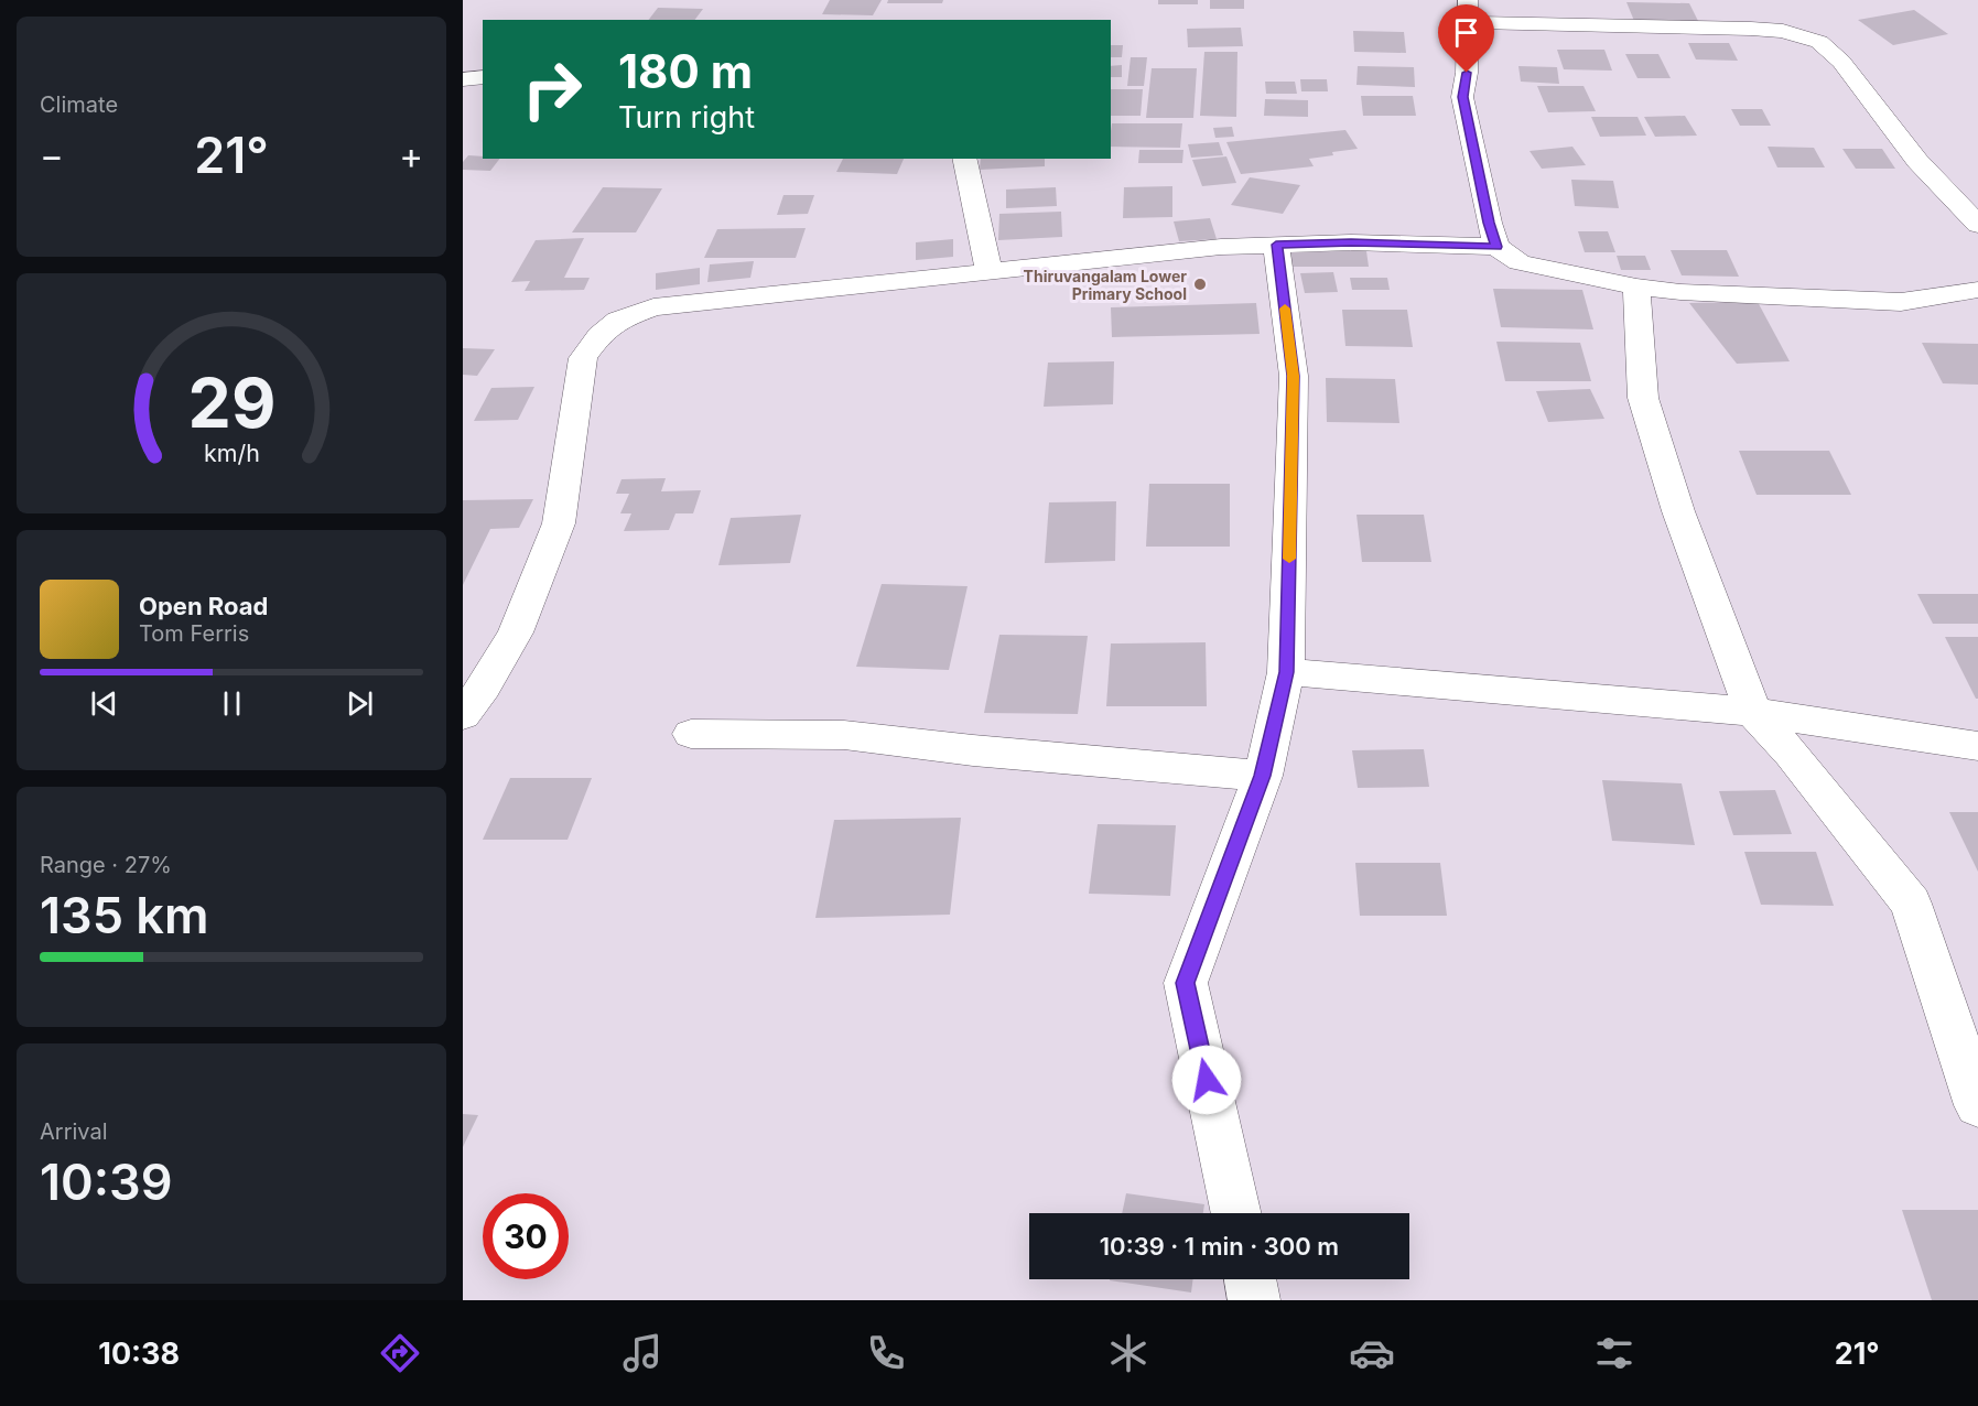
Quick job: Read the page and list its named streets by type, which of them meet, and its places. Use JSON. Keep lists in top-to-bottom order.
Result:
{
  "places": ["Thiruvangalam Lower Primary School"],
  "page": {
    "tile": [
      "Climate",
      ["Range · 27%", "135 km"],
      ["Arrival", "10:39"]
    ],
    "turn": ["180 m", "Turn right"],
    "heat": ["−", "21°", "+"],
    "song": ["Open Road", "Tom Ferris"],
    "limit": "30",
    "trip": "10:39 · 1 min · 300 m",
    "tabs": ["10:38", "21°"],
    "gauge": ["29", "km/h"]
  }
}
